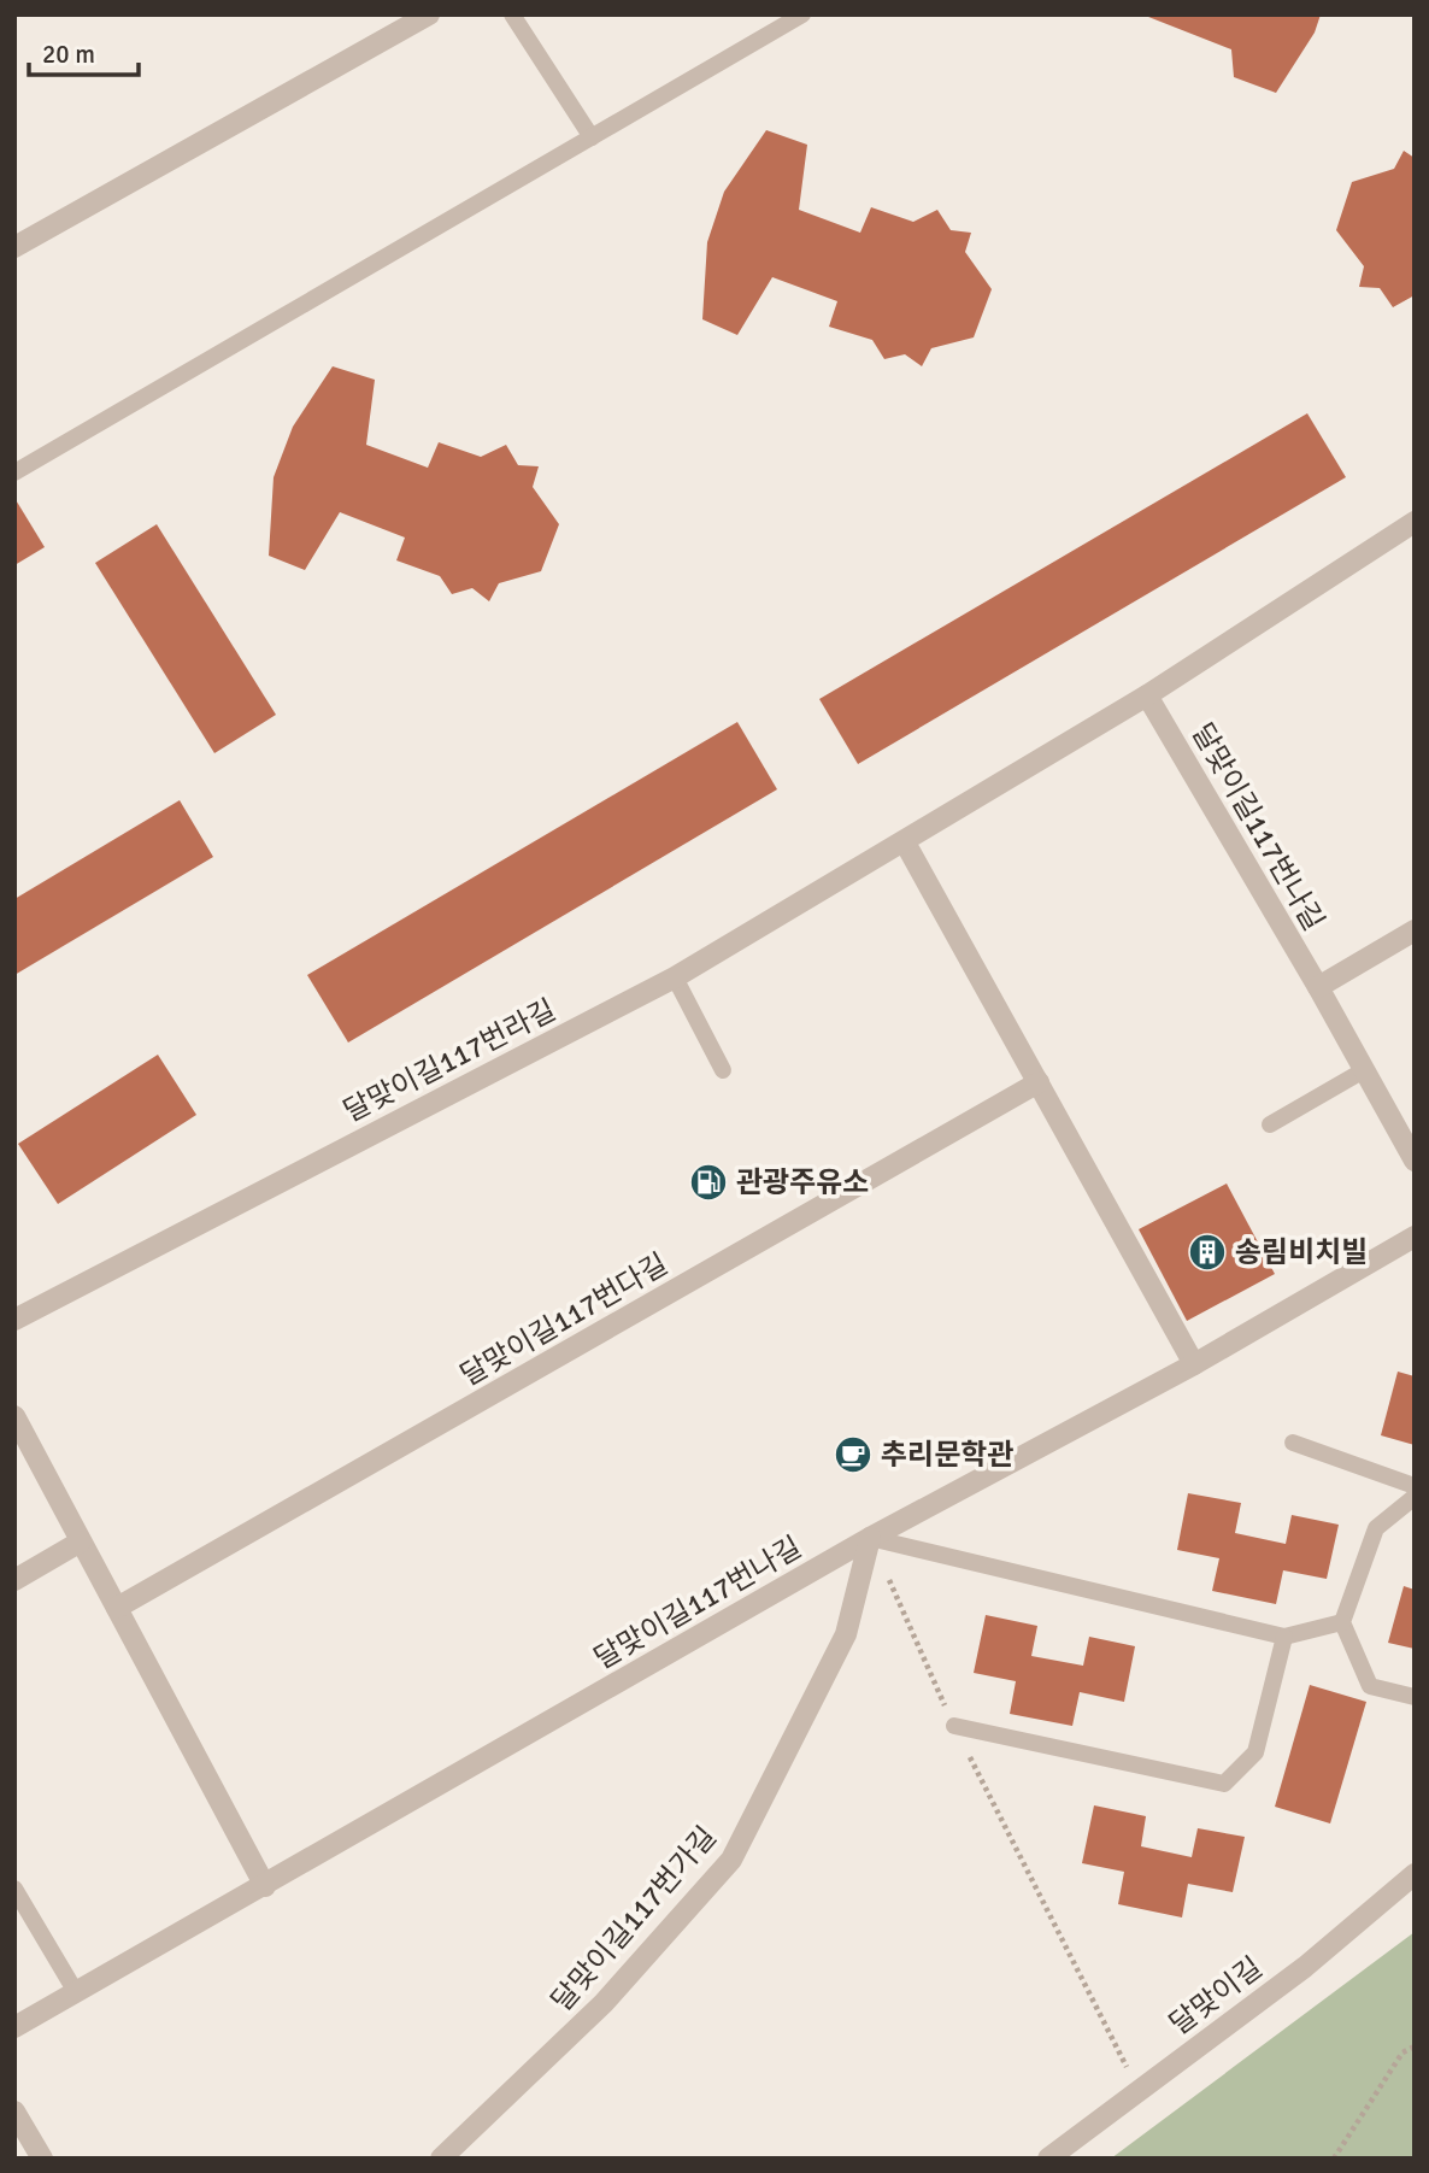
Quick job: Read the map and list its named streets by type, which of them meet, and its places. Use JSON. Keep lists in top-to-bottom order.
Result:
{
  "streets": {
    "street": [
      "달맞이길117번나길",
      "달맞이길117번라길",
      "달맞이길117번다길",
      "달맞이길117번가길",
      "달맞이길"
    ]
  },
  "crossings": [
    ["달맞이길117번나길", "달맞이길117번라길"],
    ["달맞이길117번나길", "달맞이길117번가길"]
  ],
  "places": {
    "fuel station": ["관광주유소"],
    "building": ["송림비치빌"],
    "cafe": ["추리문학관"]
  },
  "scale_bar": "20 m"
}
